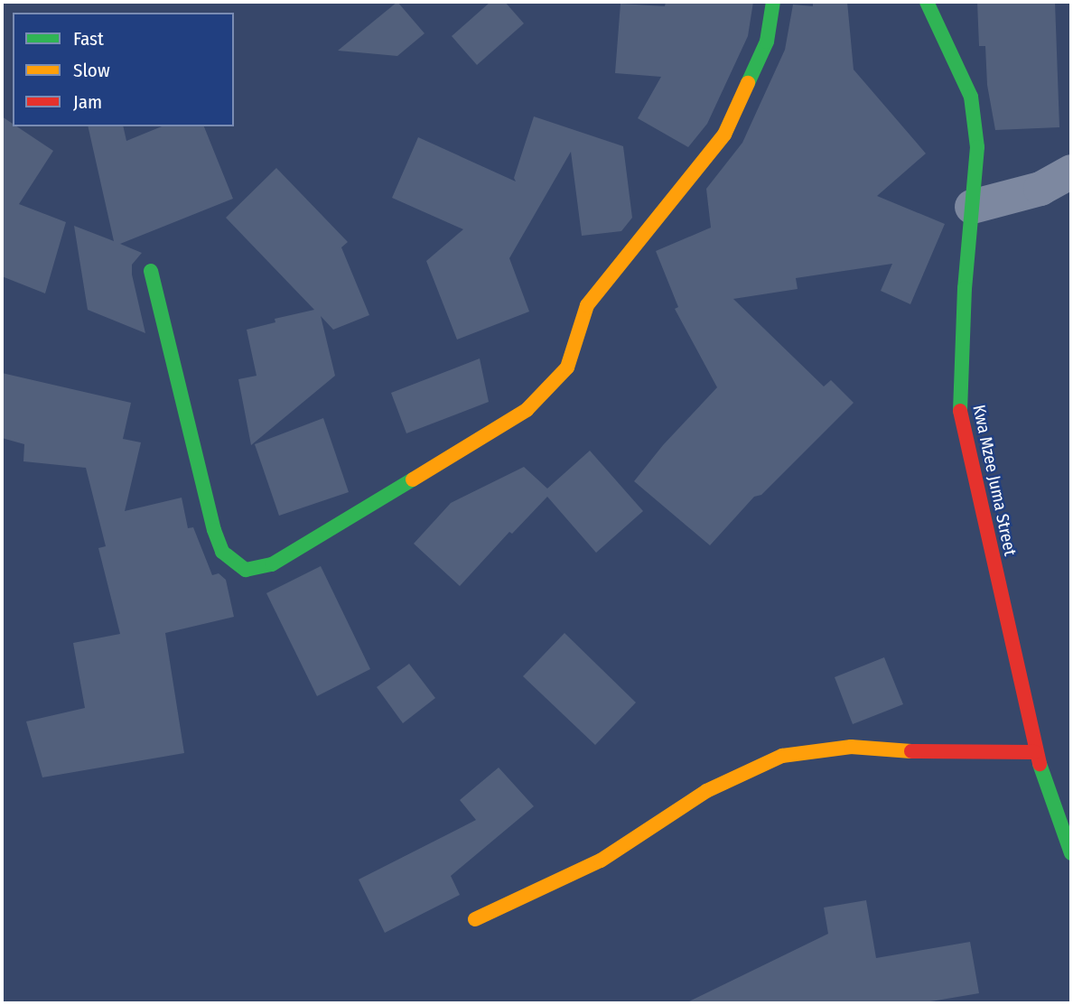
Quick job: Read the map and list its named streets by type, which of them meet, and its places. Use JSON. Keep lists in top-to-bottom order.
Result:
{
  "streets": {
    "street": ["Kwa Mzee Juma Street"]
  },
  "legend": ["Fast", "Slow", "Jam"]
}
